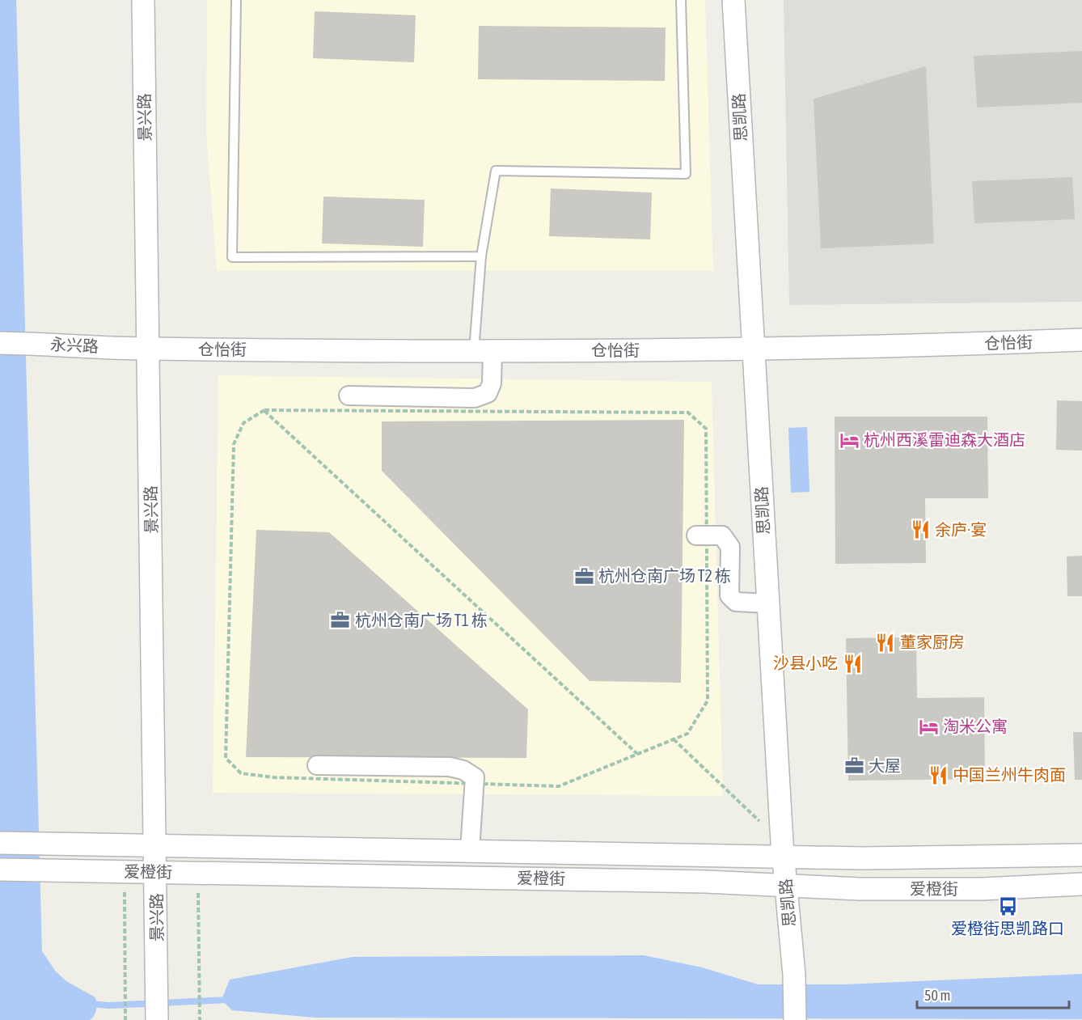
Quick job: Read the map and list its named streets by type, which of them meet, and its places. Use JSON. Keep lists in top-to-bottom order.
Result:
{
  "streets": {
    "street": [
      "景兴路",
      "思凯路",
      "仓怡街",
      "永兴路",
      "爱橙街"
    ]
  },
  "crossings": [
    ["景兴路", "仓怡街"],
    ["景兴路", "永兴路"],
    ["景兴路", "爱橙街"],
    ["思凯路", "仓怡街"],
    ["思凯路", "爱橙街"],
    ["仓怡街", "永兴路"]
  ],
  "places": {
    "hotel": ["杭州西溪雷迪森大酒店", "淘米公寓"],
    "restaurant": [
      "余庐·宴",
      "董家厨房",
      "沙县小吃",
      "中国兰州牛肉面"
    ],
    "office": ["杭州仓南广场 T2 栋", "杭州仓南广场 T1 栋", "大屋"],
    "bus stop": ["爱橙街思凯路口"]
  },
  "scale_bar": "50 m"
}
